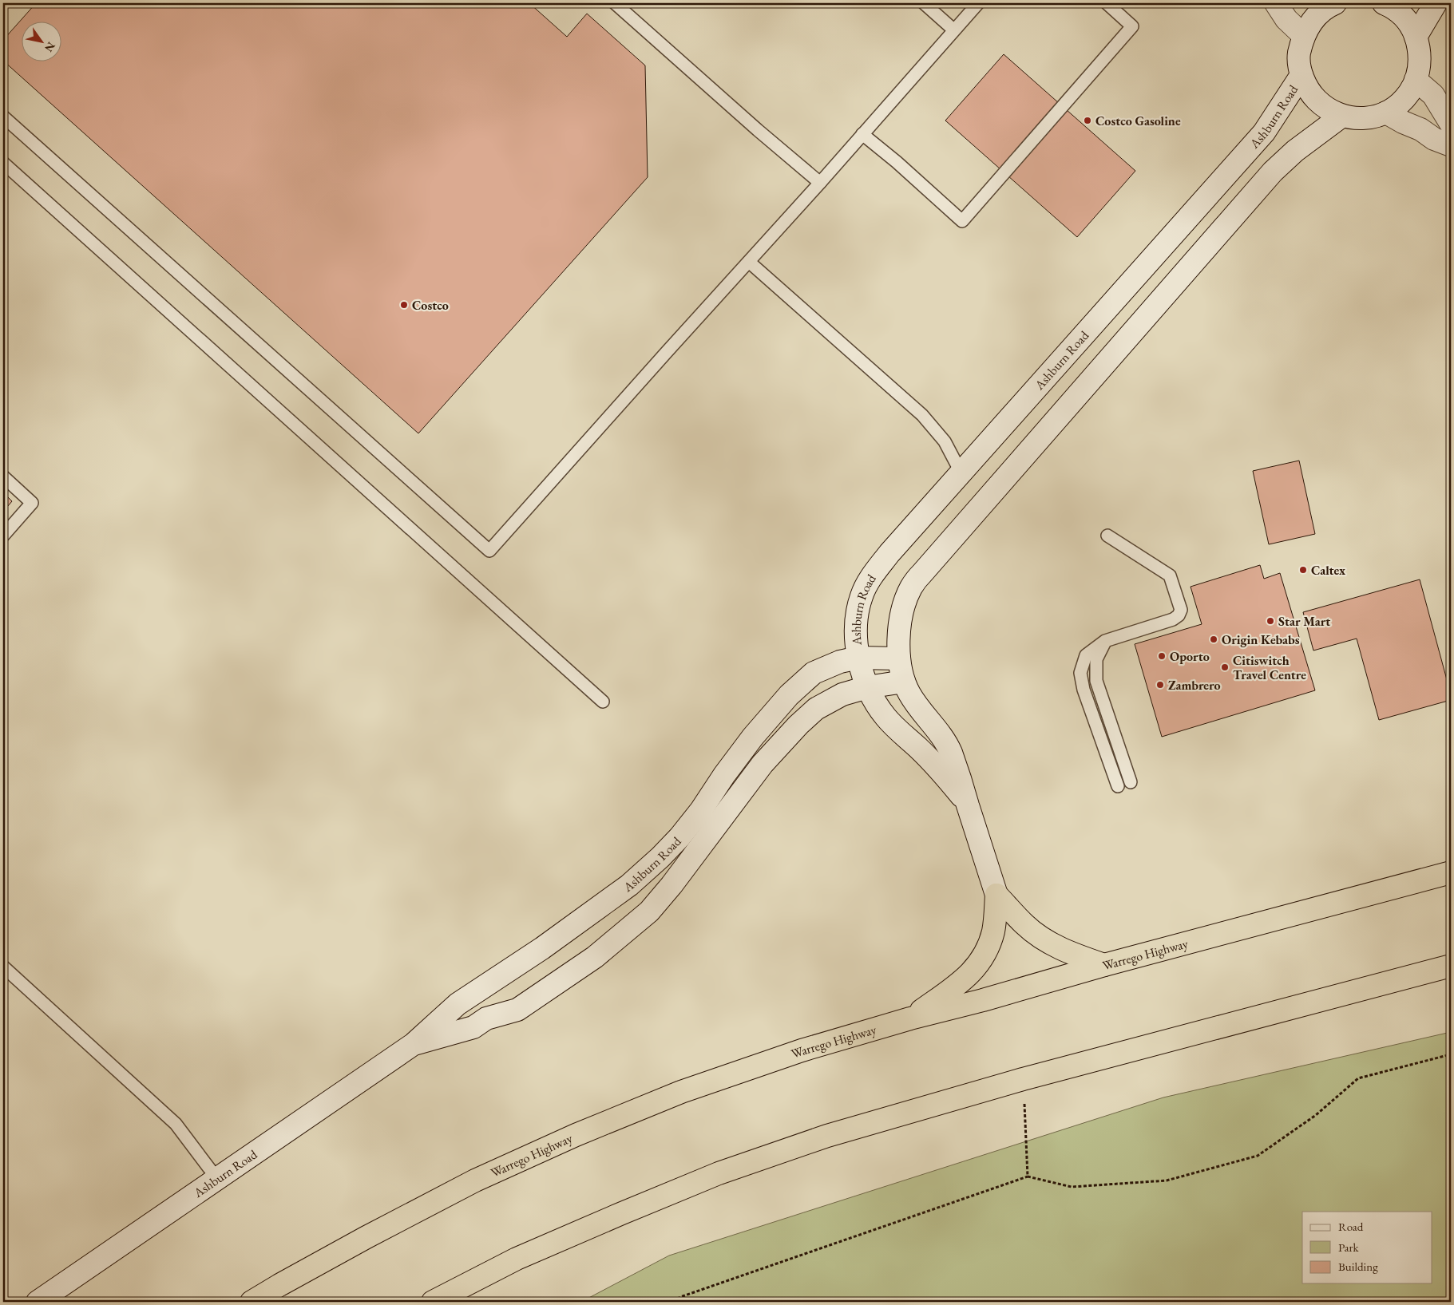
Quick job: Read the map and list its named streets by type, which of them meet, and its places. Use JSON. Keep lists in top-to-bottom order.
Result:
{
  "streets": {
    "highway": ["Warrego Highway"],
    "street": ["Ashburn Road"]
  },
  "places": [
    "Costco Gasoline",
    "Costco",
    "Caltex",
    "Star Mart",
    "Origin Kebabs",
    "Oporto",
    "Citiswitch Travel Centre",
    "Zambrero"
  ],
  "legend": ["Road", "Park", "Building"],
  "north": "bottom right"
}
